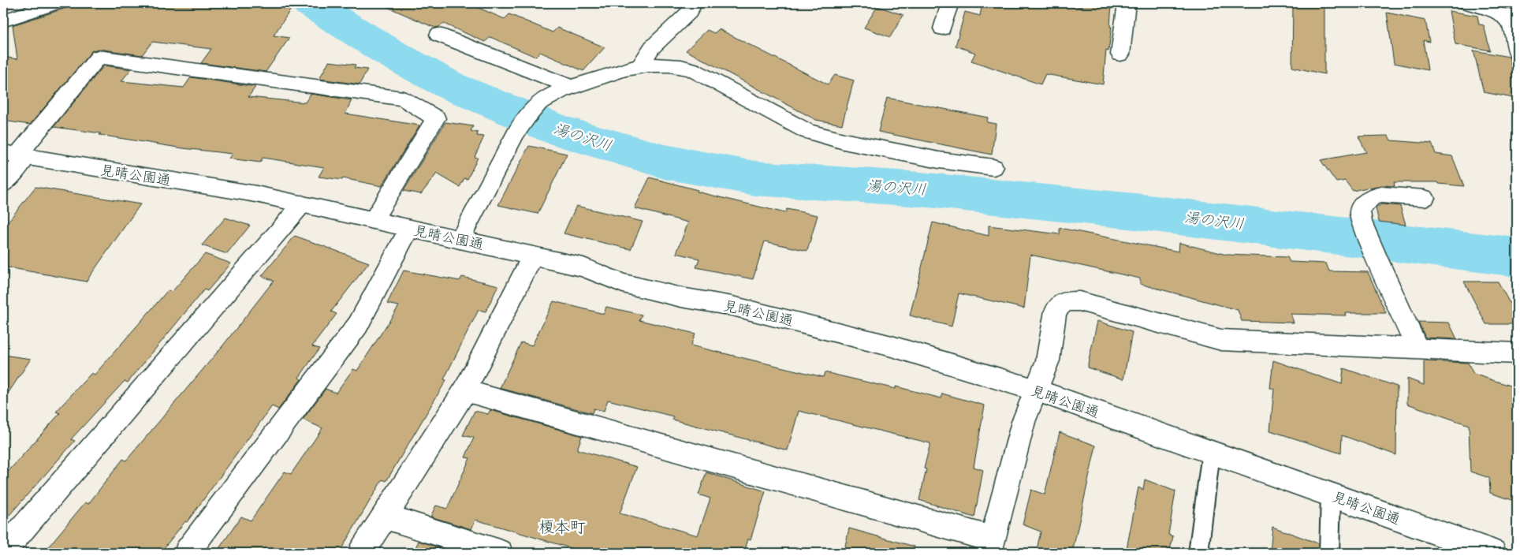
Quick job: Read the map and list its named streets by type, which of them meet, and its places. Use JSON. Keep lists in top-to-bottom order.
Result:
{
  "streets": {
    "street": ["見晴公園通"]
  },
  "districts": ["榎本町"],
  "water": ["湯の沢川"]
}
